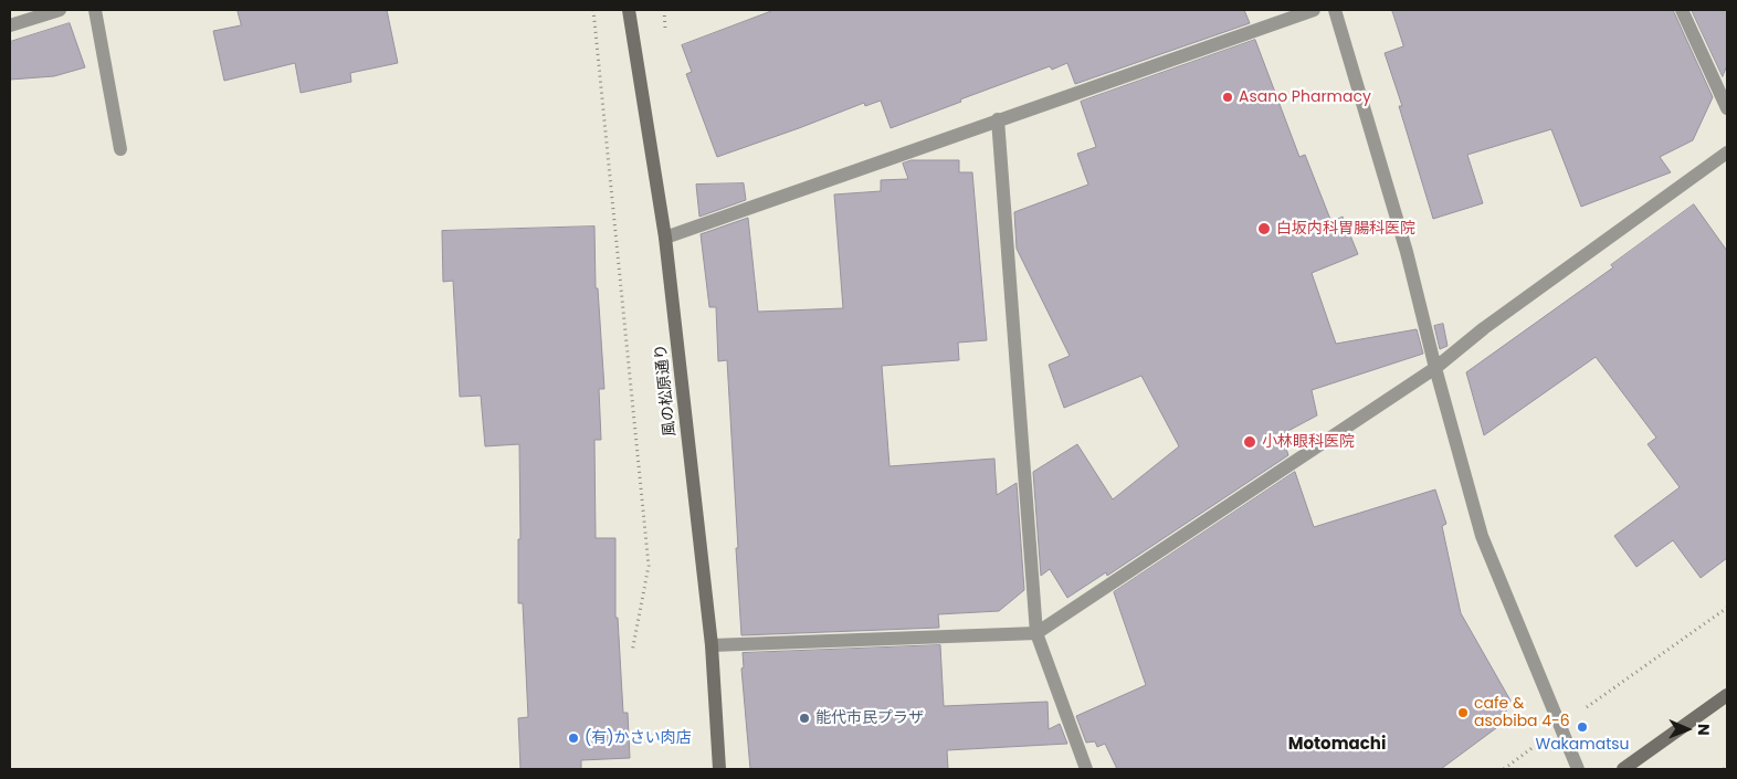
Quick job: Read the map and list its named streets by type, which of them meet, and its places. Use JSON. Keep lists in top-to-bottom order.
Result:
{
  "streets": {
    "street": ["風の松原通り"]
  },
  "districts": ["Motomachi"],
  "places": [
    "Asano Pharmacy",
    "白坂内科胃腸科医院",
    "小林眼科医院",
    "cafe & asobiba 4-6",
    "能代市民プラザ",
    "Wakamatsu",
    "(有)かさい肉店"
  ],
  "north": "right"
}
